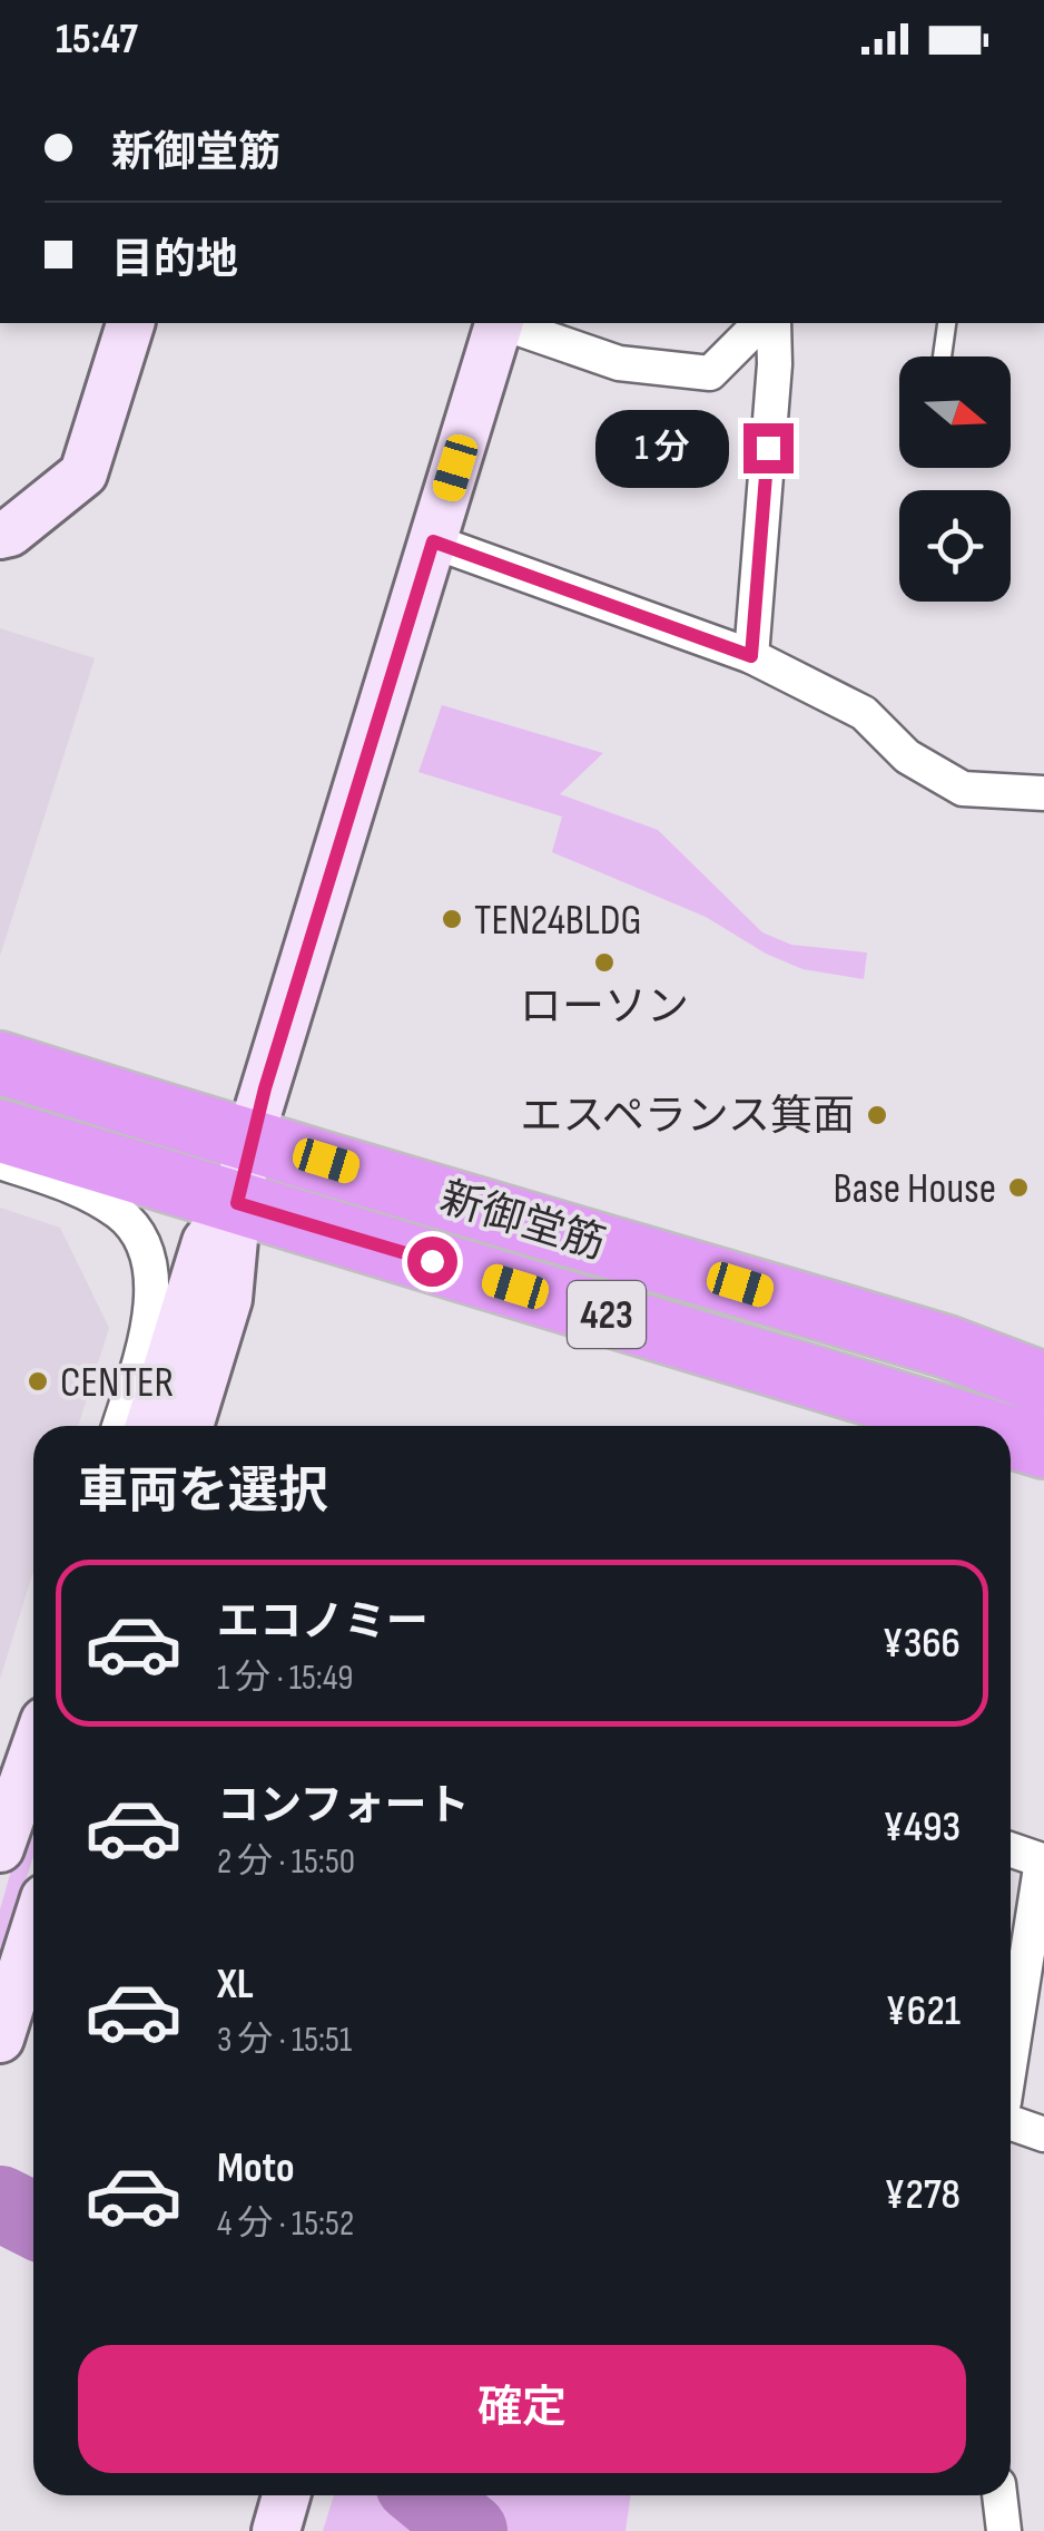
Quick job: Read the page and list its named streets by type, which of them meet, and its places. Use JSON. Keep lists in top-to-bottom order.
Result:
{
  "streets": {
    "highway": ["新御堂筋", "423"]
  },
  "places": [
    "TEN24BLDG",
    "ローソン",
    "エスペランス箕面",
    "Base House",
    "CENTER"
  ],
  "north": "right",
  "page": {
    "status": "15:47",
    "banner": ["新御堂筋", "目的地"],
    "bubble": "1 分",
    "heading": "車両を選択",
    "list": [
      {
        "name": "エコノミー",
        "note": "1 分 · 15:49",
        "value": "¥366"
      },
      {
        "name": "コンフォート",
        "note": "2 分 · 15:50",
        "value": "¥493"
      },
      {
        "name": "XL",
        "note": "3 分 · 15:51",
        "value": "¥621"
      },
      {
        "name": "Moto",
        "note": "4 分 · 15:52",
        "value": "¥278"
      }
    ],
    "buttons": "確定"
  }
}
